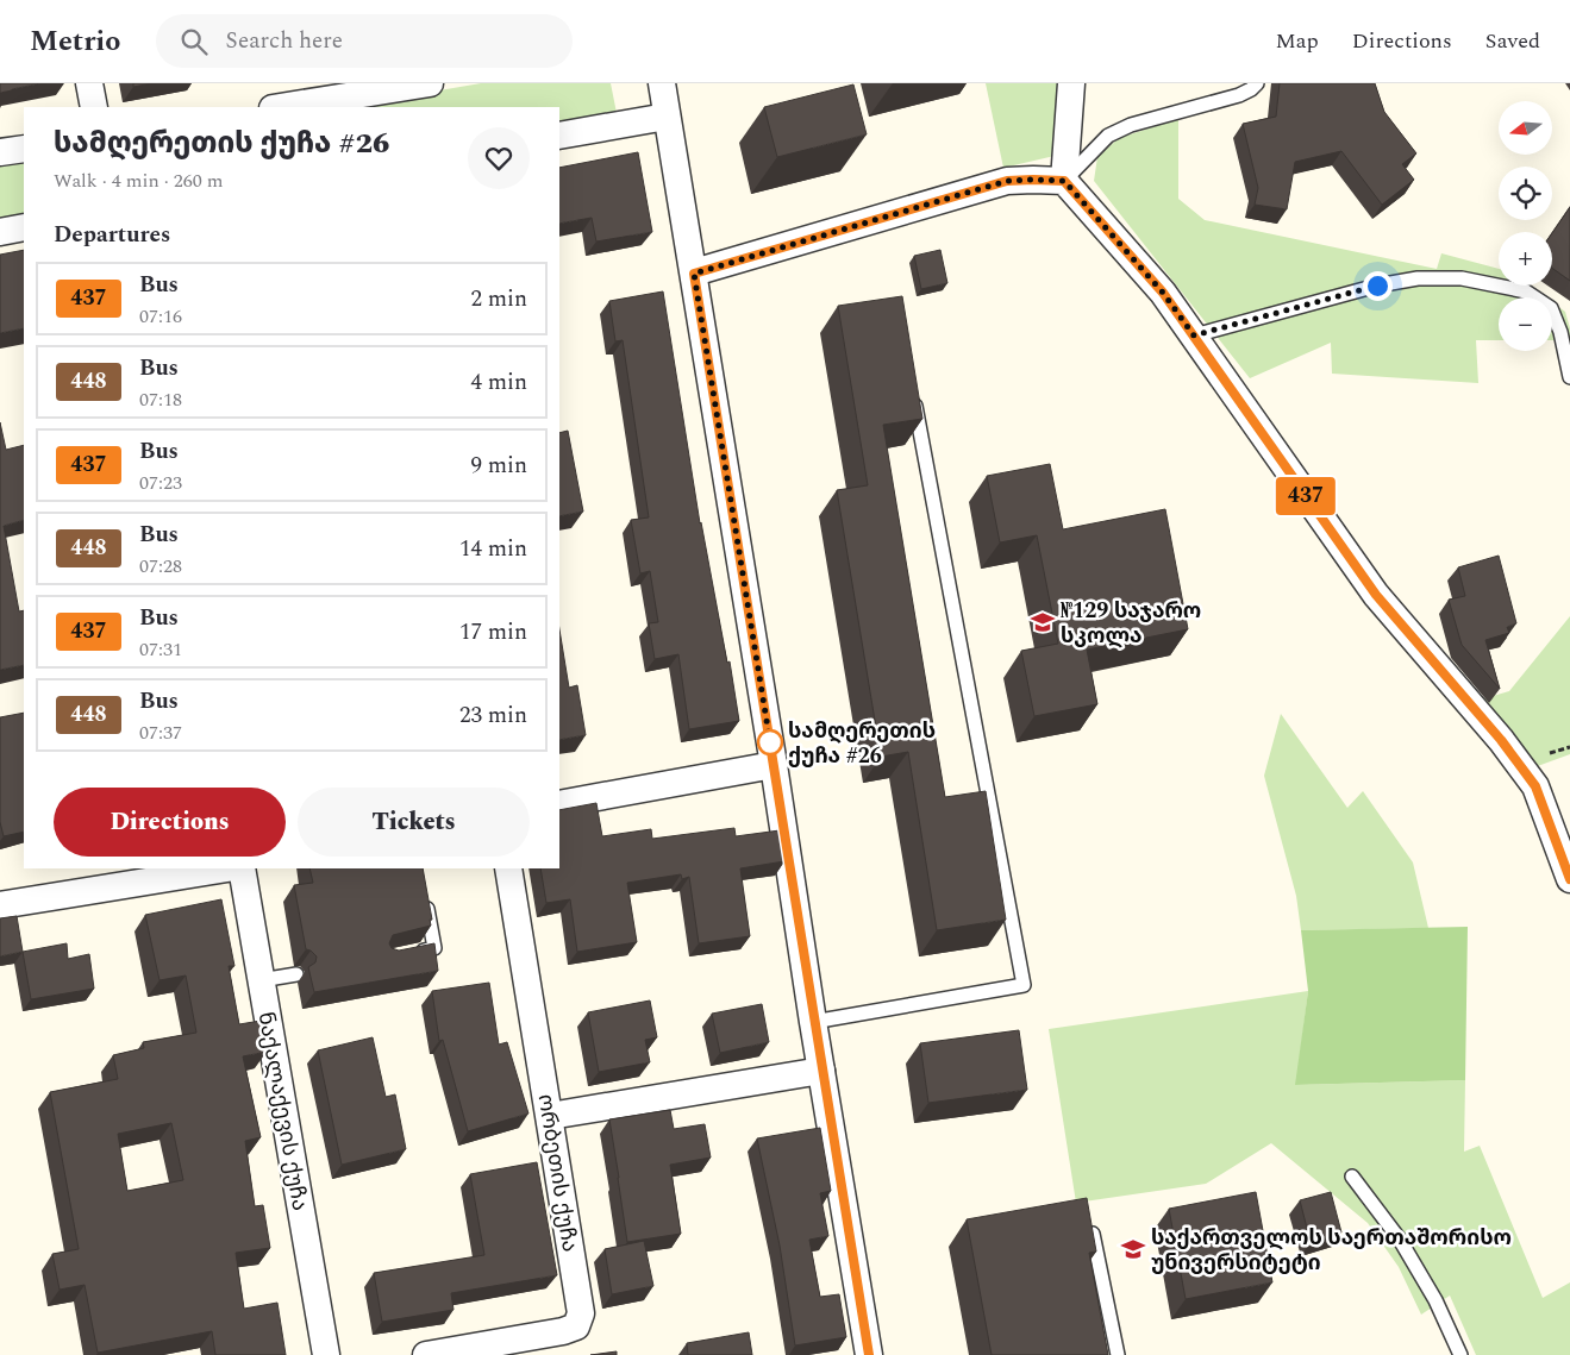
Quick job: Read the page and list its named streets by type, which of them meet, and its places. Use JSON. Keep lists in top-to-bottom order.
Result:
{
  "streets": {
    "street": ["ნაქალაქევის ქუჩა", "ორბეთის ქუჩა"]
  },
  "places": {
    "school or university": ["№129 საჯარო სკოლა", "საქართველოს საერთაშორისო უნივერსიტეტი"],
    "other": ["სამღერეთის ქუჩა #26"]
  },
  "lines": ["bus line 437"],
  "north": "left",
  "page": {
    "header": "Metrio",
    "search": "Search here",
    "nav": ["Map", "Directions", "Saved"],
    "on_map": "437",
    "map_buttons": ["+", "−"],
    "heading": [
      ["სამღერეთის ქუჩა #26", "Walk · 4 min · 260 m"],
      "Departures"
    ],
    "list": [
      {
        "mark": "437",
        "name": "Bus",
        "note": "07:16",
        "value": "2 min"
      },
      {
        "mark": "448",
        "name": "Bus",
        "note": "07:18",
        "value": "4 min"
      },
      {
        "mark": "437",
        "name": "Bus",
        "note": "07:23",
        "value": "9 min"
      },
      {
        "mark": "448",
        "name": "Bus",
        "note": "07:28",
        "value": "14 min"
      },
      {
        "mark": "437",
        "name": "Bus",
        "note": "07:31",
        "value": "17 min"
      },
      {
        "mark": "448",
        "name": "Bus",
        "note": "07:37",
        "value": "23 min"
      }
    ],
    "buttons": ["Directions", "Tickets"]
  }
}
